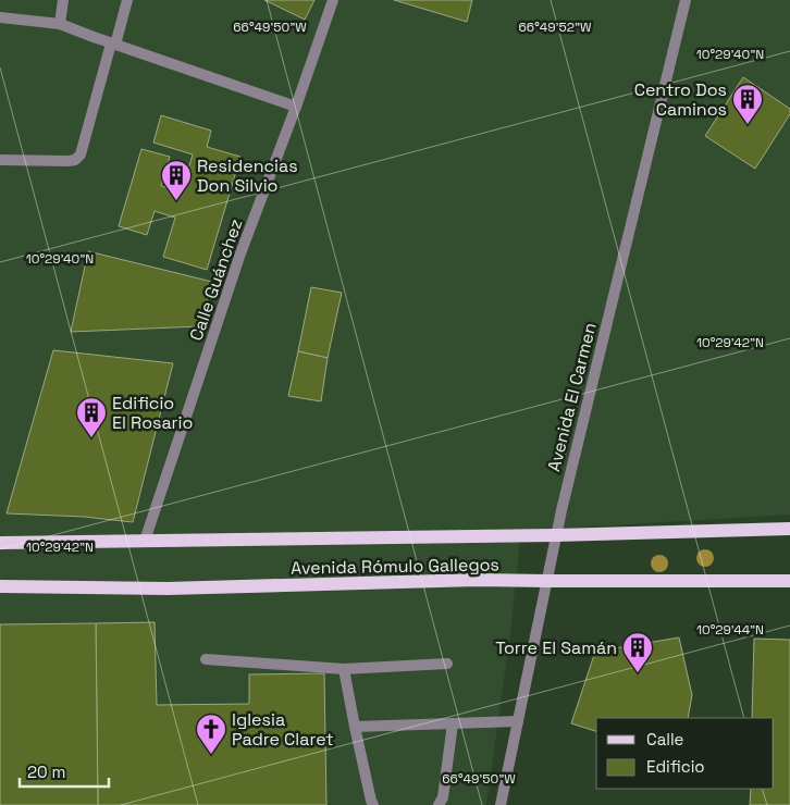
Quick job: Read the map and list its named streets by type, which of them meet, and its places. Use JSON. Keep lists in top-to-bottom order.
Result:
{
  "streets": {
    "main road": ["Avenida Rómulo Gallegos"],
    "street": ["Calle Guánchez", "Avenida El Carmen"]
  },
  "crossings": [
    ["Calle Guánchez", "Avenida Rómulo Gallegos"],
    ["Avenida El Carmen", "Avenida Rómulo Gallegos"]
  ],
  "places": {
    "building": [
      "Centro Dos Caminos",
      "Residencias Don Silvio",
      "Edificio El Rosario",
      "Torre El Samán"
    ],
    "church": ["Iglesia Padre Claret"]
  },
  "legend": ["Calle", "Edificio"],
  "scale_bar": "20 m",
  "coordinates": [
    "66°49'50\"W",
    "66°49'52\"W",
    "10°29'40\"N",
    "10°29'42\"N",
    "10°29'44\"N"
  ]
}
